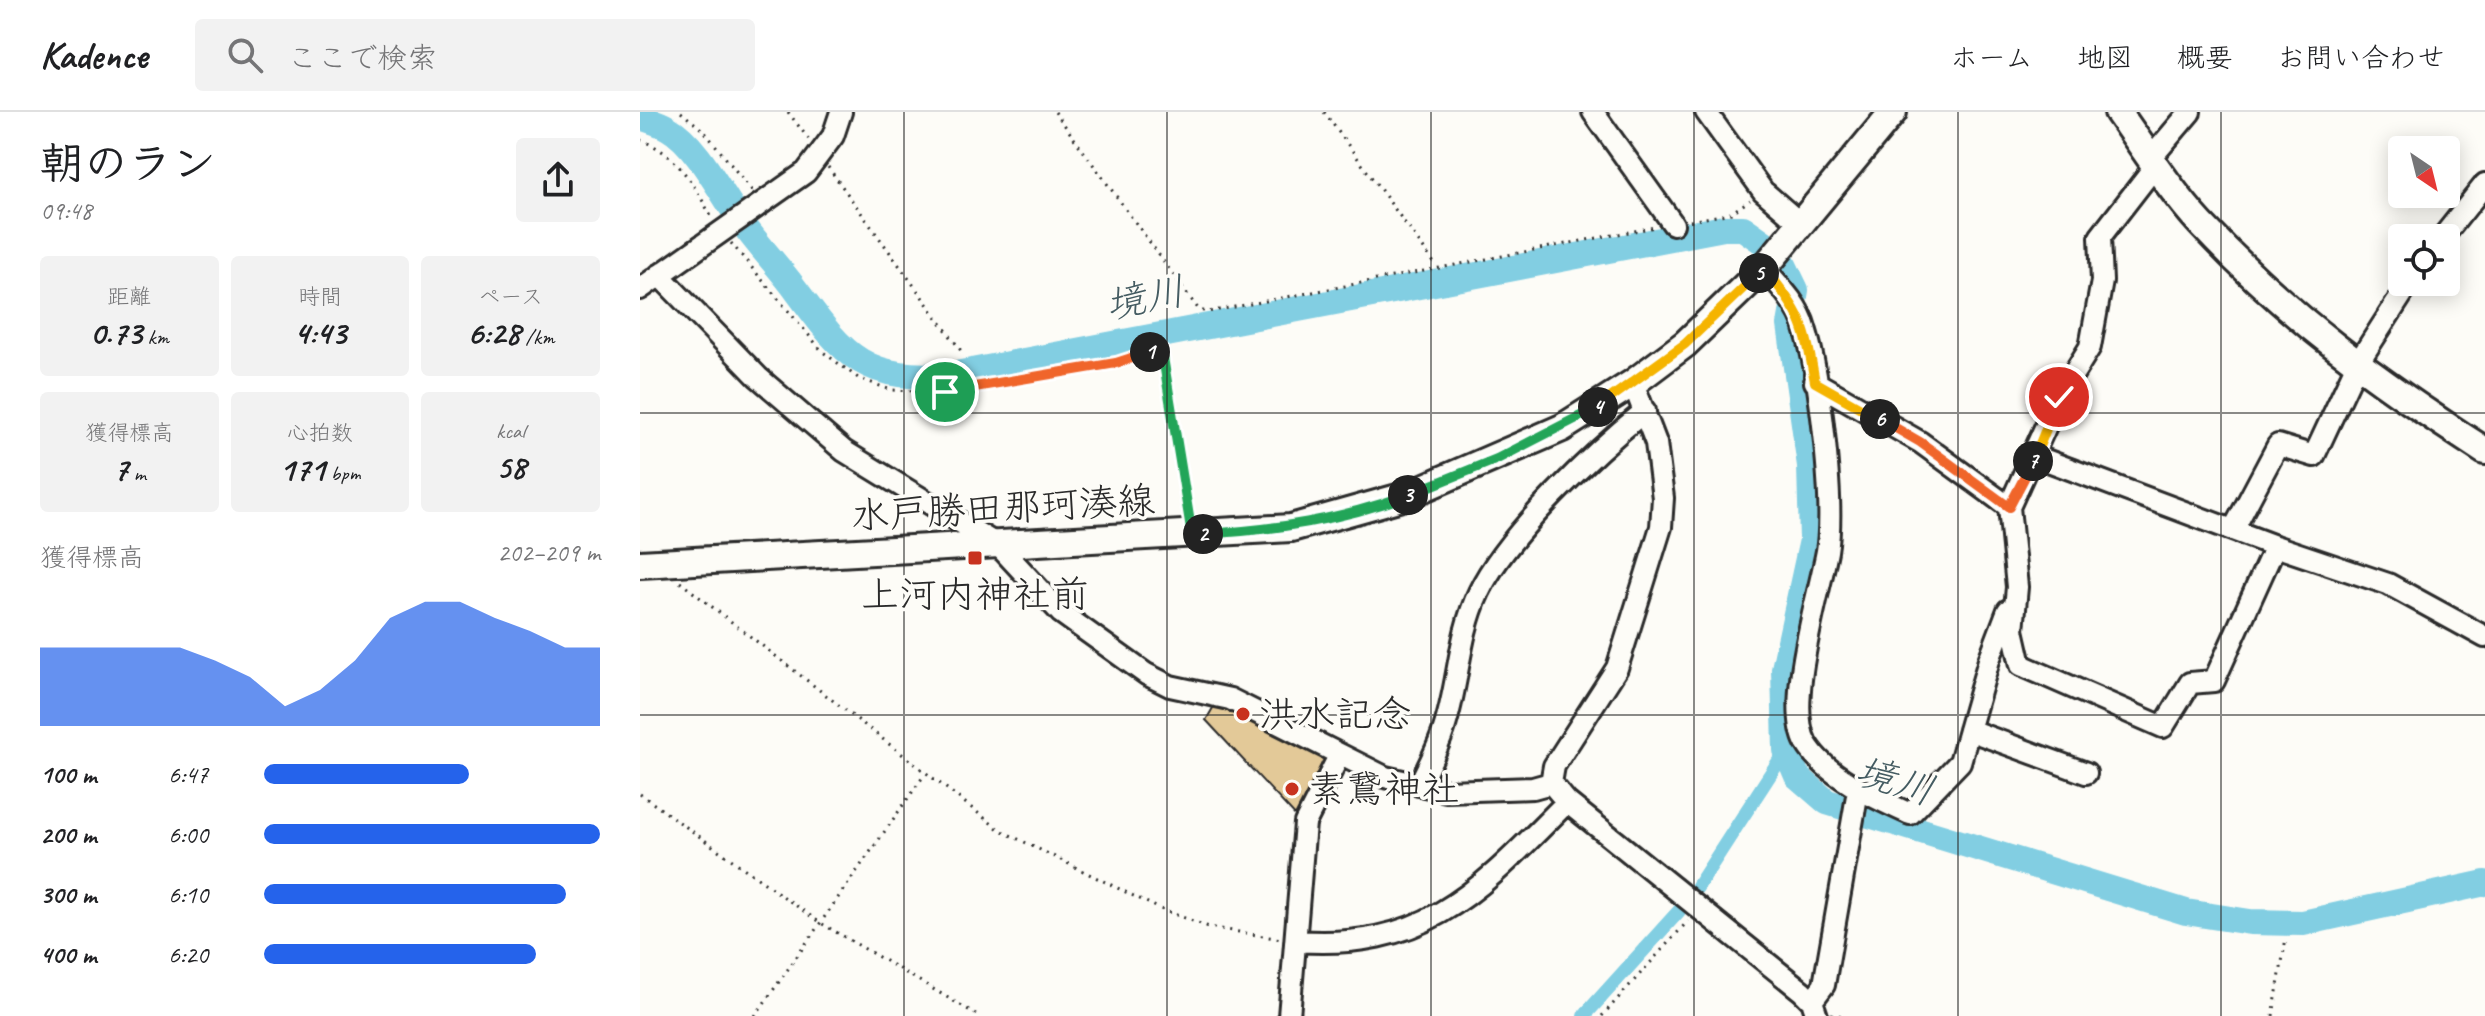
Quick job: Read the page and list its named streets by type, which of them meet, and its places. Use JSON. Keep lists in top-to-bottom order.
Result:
{
  "streets": {
    "main road": ["水戸勝田那珂湊線"]
  },
  "water": ["境川"],
  "places": {
    "transit": ["上河内神社前"],
    "other": ["洪水記念", "素鵞神社"]
  },
  "north": "bottom right",
  "page": {
    "header": "Kadence",
    "search": "ここで検索",
    "nav": [
      "ホーム",
      "地図",
      "概要",
      "お問い合わせ"
    ],
    "heading": ["朝のラン", "09:48"],
    "stats": [
      ["距離", "0.73 km"],
      ["時間", "4:43"],
      ["ペース", "6:28 /km"],
      ["獲得標高", "7 m"],
      ["心拍数", "171 bpm"],
      ["kcal", "58"]
    ],
    "pins": [
      "5",
      "1",
      "4",
      "6",
      "7",
      "3",
      "2"
    ],
    "chart": ["獲得標高", "202–209 m"],
    "list": [
      {
        "name": "100 m",
        "note": "6:47"
      },
      {
        "name": "200 m",
        "note": "6:00"
      },
      {
        "name": "300 m",
        "note": "6:10"
      },
      {
        "name": "400 m",
        "note": "6:20"
      }
    ]
  }
}
